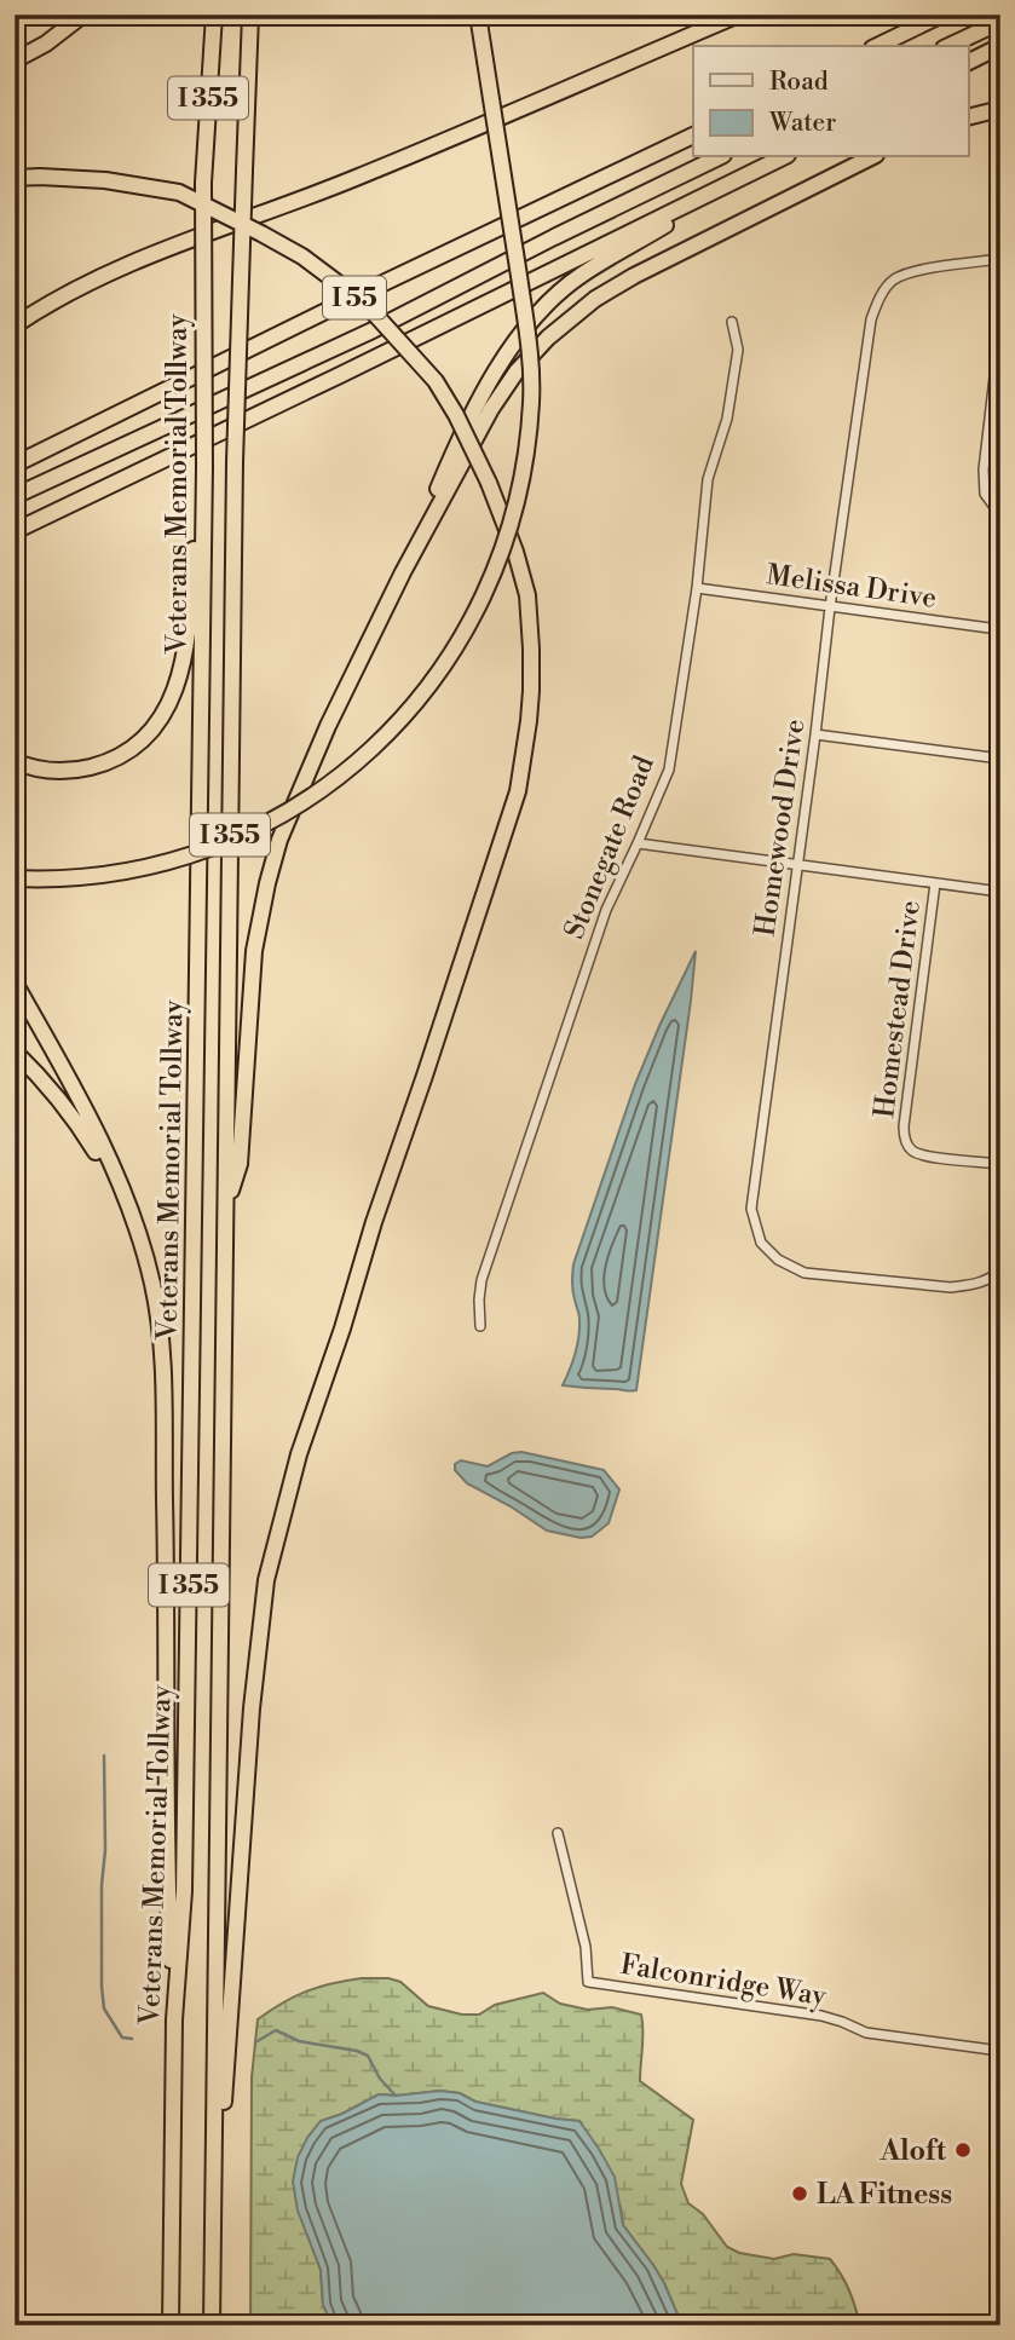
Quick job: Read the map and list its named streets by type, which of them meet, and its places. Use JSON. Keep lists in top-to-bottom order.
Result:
{
  "streets": {
    "highway": ["I 355", "I 55", "Veterans Memorial Tollway"],
    "street": [
      "Melissa Drive",
      "Homewood Drive",
      "Stonegate Road",
      "Homestead Drive",
      "Falconridge Way"
    ]
  },
  "crossings": [
    ["Melissa Drive", "Homewood Drive"],
    ["Melissa Drive", "Stonegate Road"]
  ],
  "places": ["Aloft", "LA Fitness"],
  "legend": ["Road", "Water"]
}
